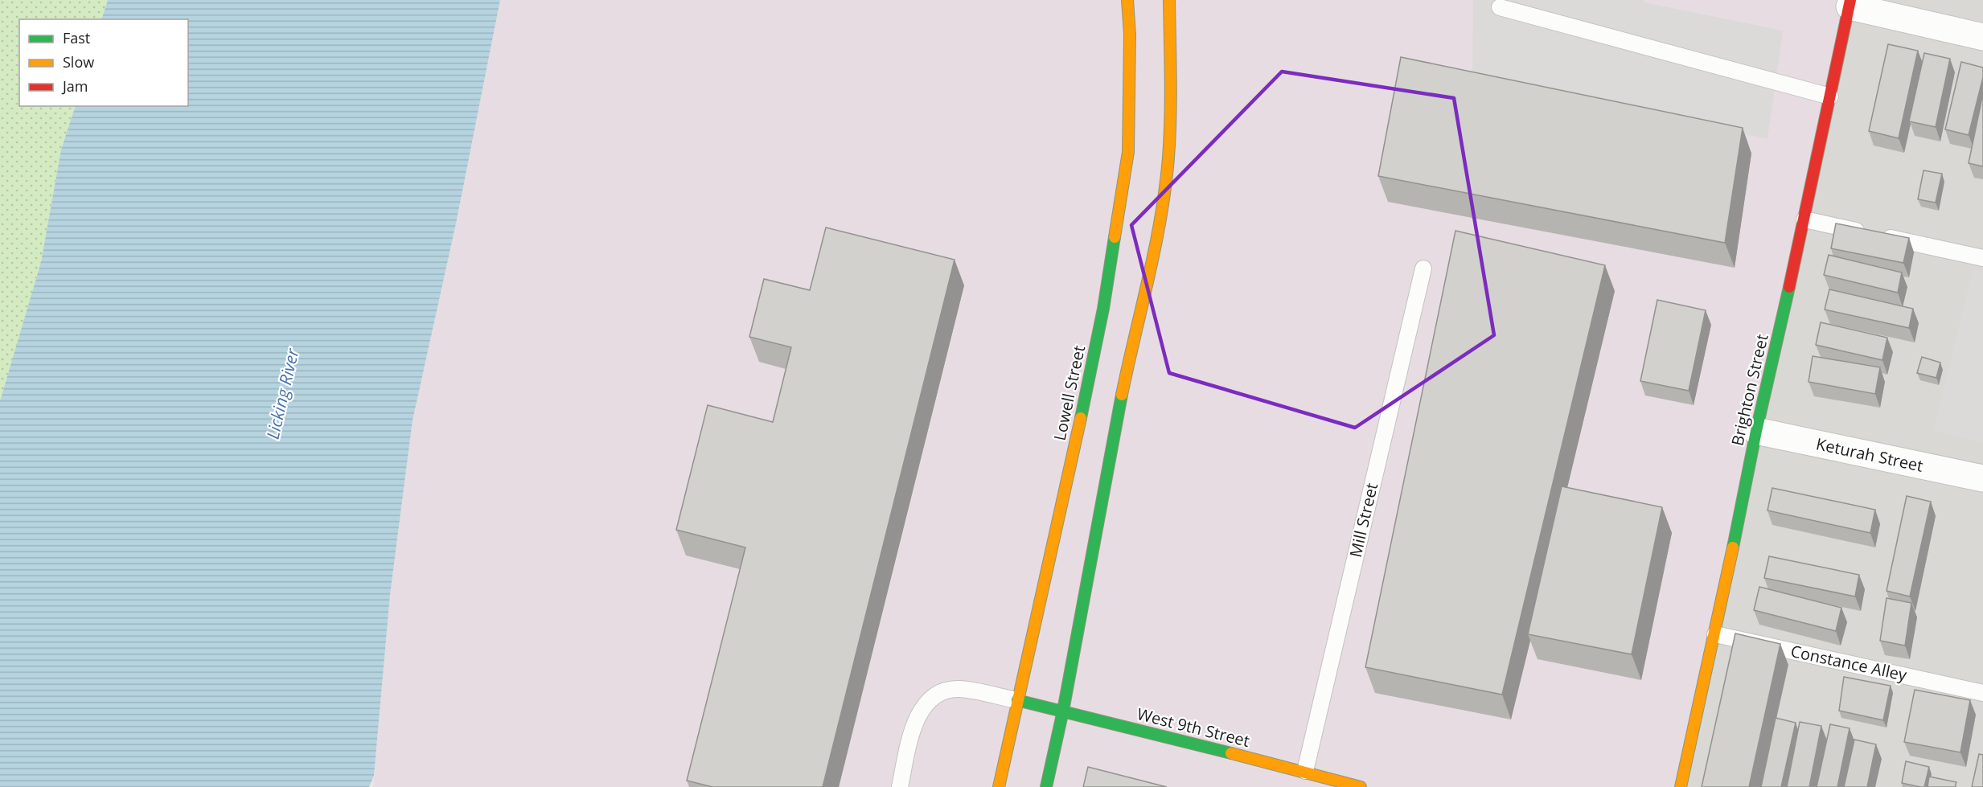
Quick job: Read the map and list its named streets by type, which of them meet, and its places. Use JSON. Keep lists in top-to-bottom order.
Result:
{
  "streets": {
    "main road": ["Brighton Street", "Lowell Street", "West 9th Street"],
    "street": ["Keturah Street"],
    "lane": ["Mill Street", "Constance Alley"]
  },
  "crossings": [
    ["Brighton Street", "Keturah Street"],
    ["Brighton Street", "Constance Alley"],
    ["Lowell Street", "West 9th Street"],
    ["Mill Street", "West 9th Street"]
  ],
  "water": ["Licking River"],
  "legend": ["Fast", "Slow", "Jam"]
}
